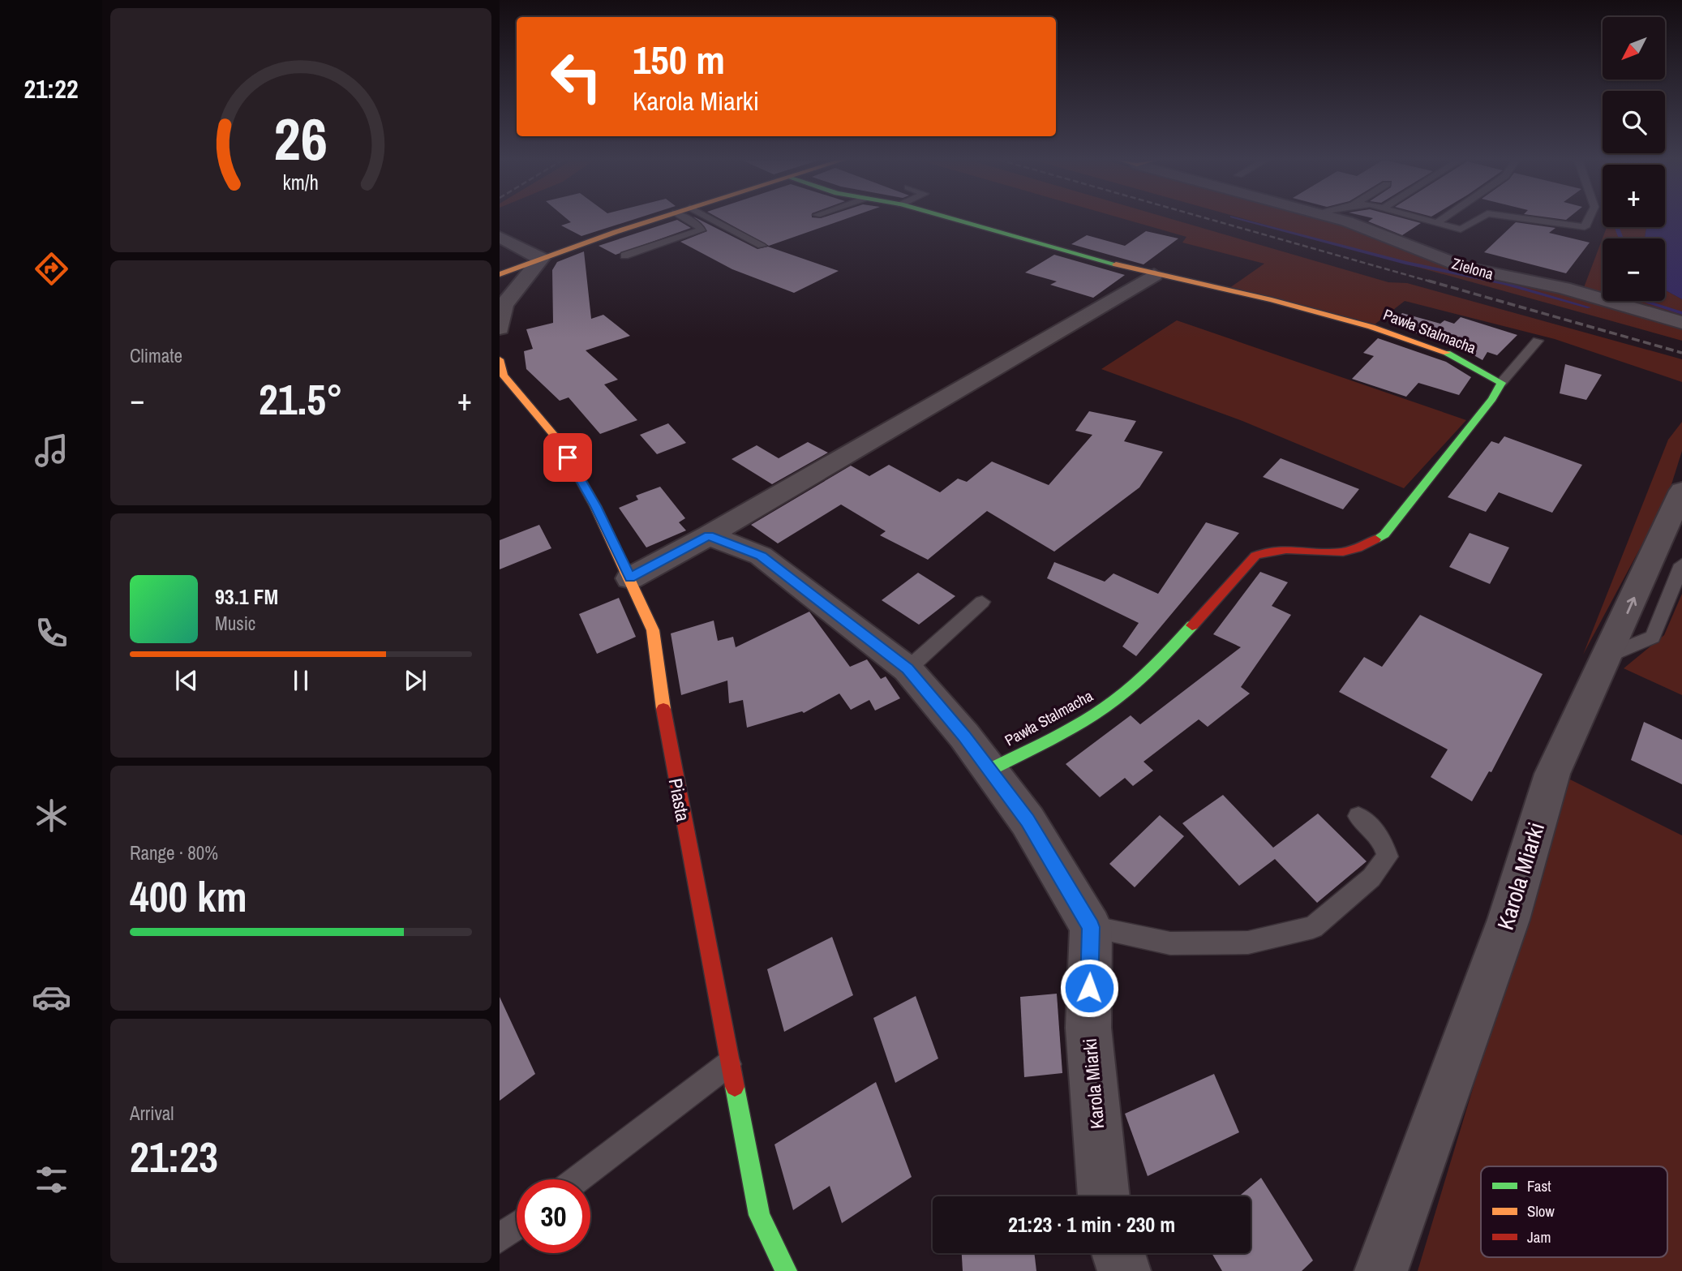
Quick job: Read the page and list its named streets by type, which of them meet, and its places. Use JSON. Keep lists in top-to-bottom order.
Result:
{
  "streets": {
    "street": [
      "Zielona",
      "Pawła Stalmacha",
      "Piasta",
      "Karola Miarki"
    ]
  },
  "legend": ["Fast", "Slow", "Jam"],
  "north": "bottom left",
  "page": {
    "tabs": "21:22",
    "map_buttons": ["+", "−"],
    "turn": ["150 m", "Karola Miarki"],
    "tile": [
      "Climate",
      ["Range · 80%", "400 km"],
      ["Arrival", "21:23"]
    ],
    "heat": ["−", "21.5°", "+"],
    "song": ["93.1 FM", "Music"],
    "limit": "30",
    "trip": "21:23 · 1 min · 230 m",
    "gauge": ["26", "km/h"]
  }
}
